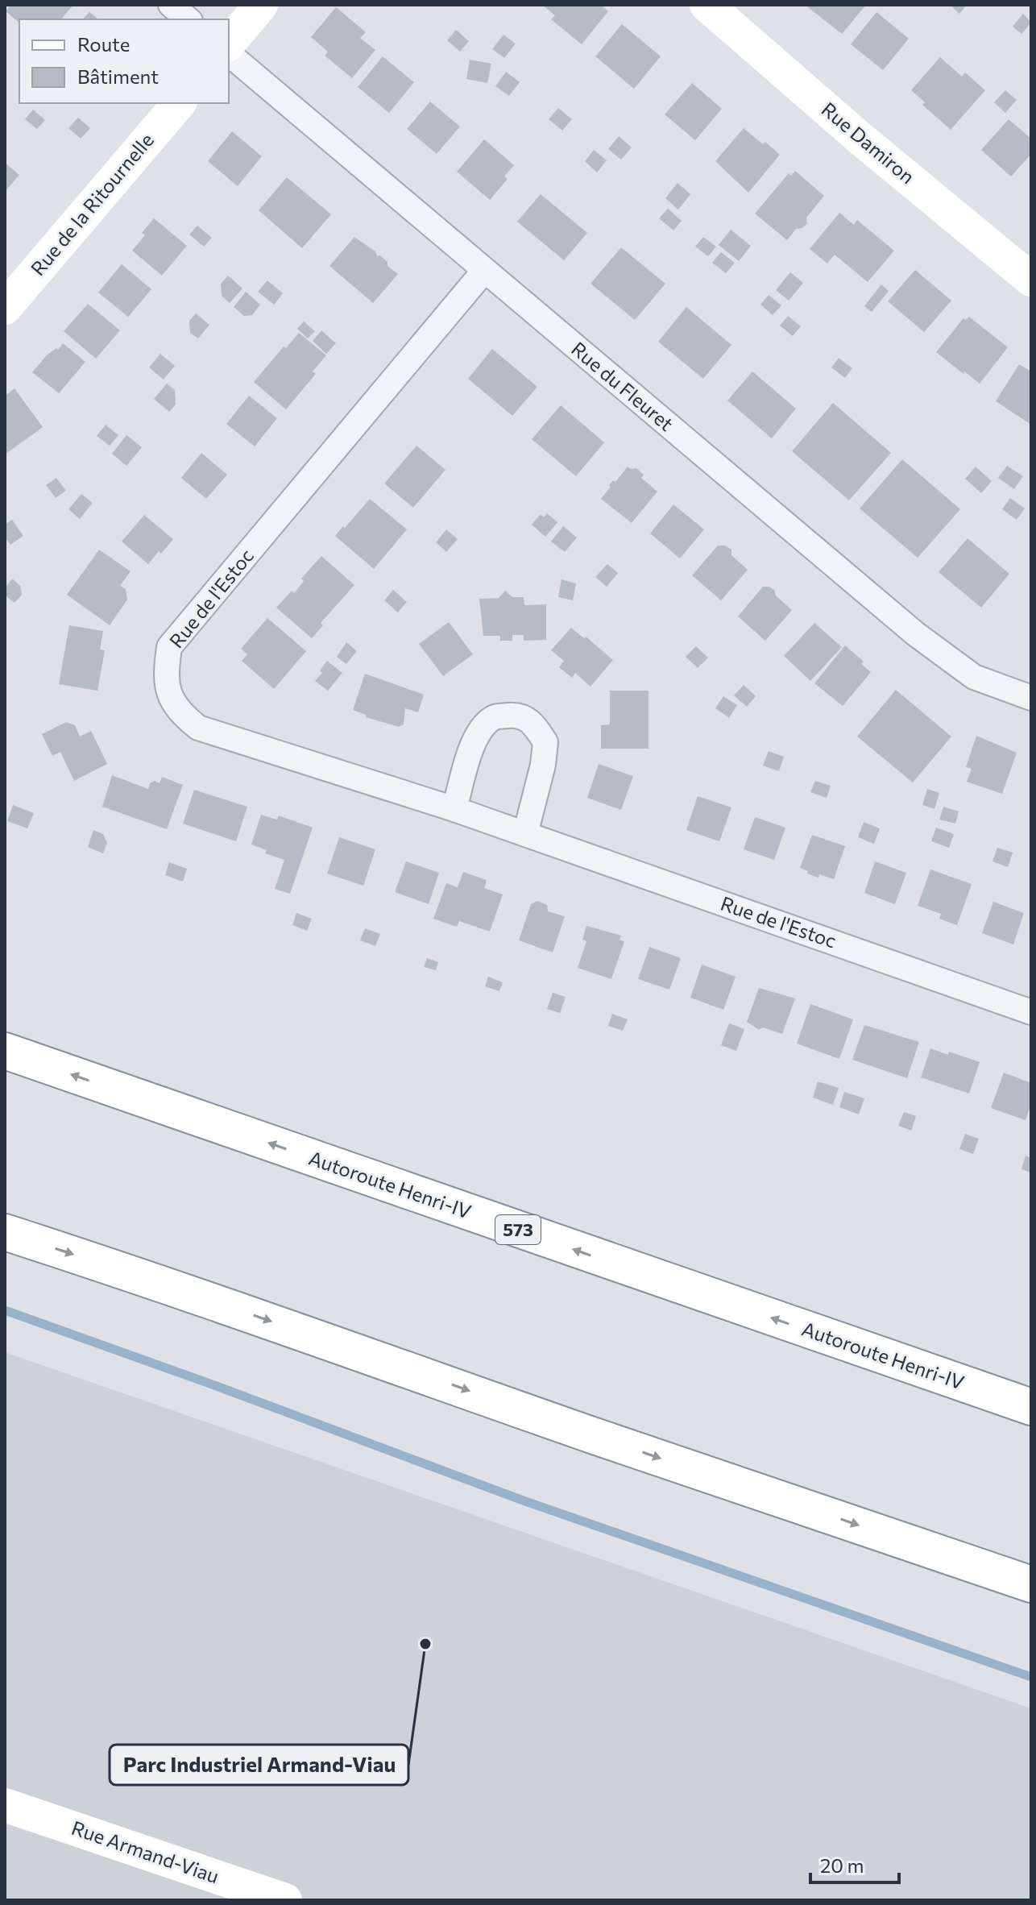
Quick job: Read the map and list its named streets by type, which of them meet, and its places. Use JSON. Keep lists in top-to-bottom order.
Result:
{
  "streets": {
    "highway": ["Autoroute Henri-IV", "573"],
    "street": [
      "Rue Damiron",
      "Rue de la Ritournelle",
      "Rue du Fleuret",
      "Rue de l'Estoc",
      "Rue Armand-Viau"
    ]
  },
  "crossings": [
    ["Rue du Fleuret", "Rue de l'Estoc"]
  ],
  "places": ["Parc Industriel Armand-Viau"],
  "legend": ["Route", "Bâtiment"],
  "scale_bar": "20 m"
}
